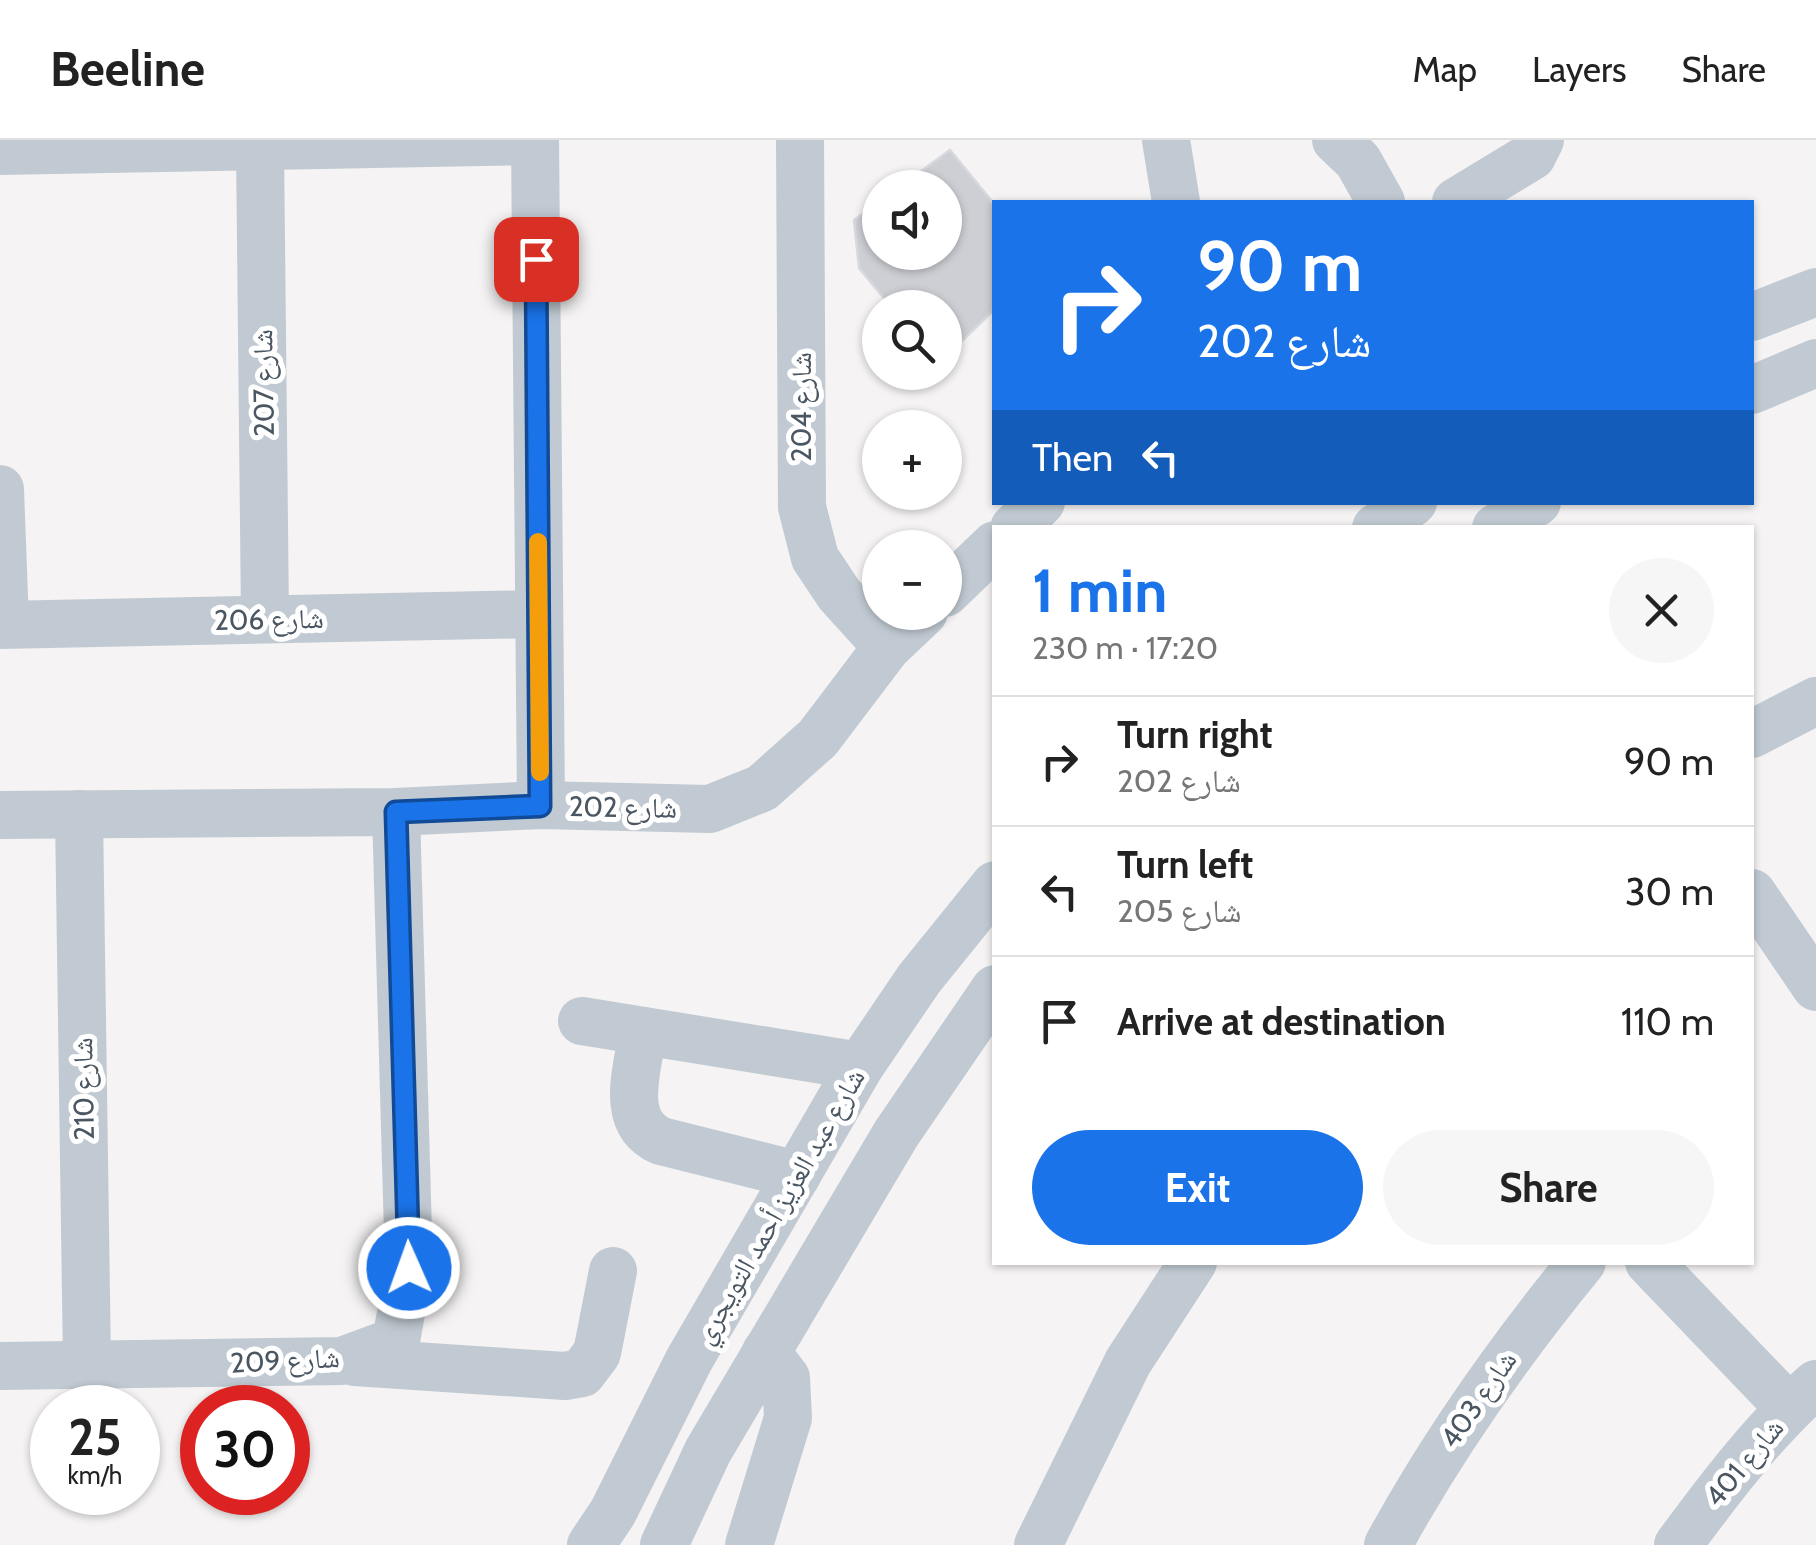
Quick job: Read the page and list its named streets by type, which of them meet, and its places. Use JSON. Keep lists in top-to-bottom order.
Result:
{
  "streets": {
    "street": [
      "شارع 207",
      "شارع 204",
      "شارع 206",
      "شارع 202",
      "شارع 210",
      "شارع عبد العزيز أحمد التويجري",
      "شارع 209",
      "شارع 403",
      "شارع 401"
    ]
  },
  "crossings": [
    ["شارع 207", "شارع 206"],
    ["شارع 204", "شارع 202"],
    ["شارع 202", "شارع 210"],
    ["شارع 202", "شارع 209"],
    ["شارع 210", "شارع 209"]
  ],
  "page": {
    "header": "Beeline",
    "nav": ["Map", "Layers", "Share"],
    "map_buttons": ["+", "−"],
    "turn": ["90 m", "شارع 202"],
    "then": "Then",
    "heading": ["1 min", "230 m · 17:20"],
    "list": [
      {
        "name": "Turn right",
        "note": "شارع 202",
        "value": "90 m"
      },
      {
        "name": "Turn left",
        "note": "شارع 205",
        "value": "30 m"
      },
      {
        "name": "Arrive at destination",
        "value": "110 m"
      }
    ],
    "buttons": ["Exit", "Share"],
    "speed": "25 km/h",
    "limit": "30"
  }
}
